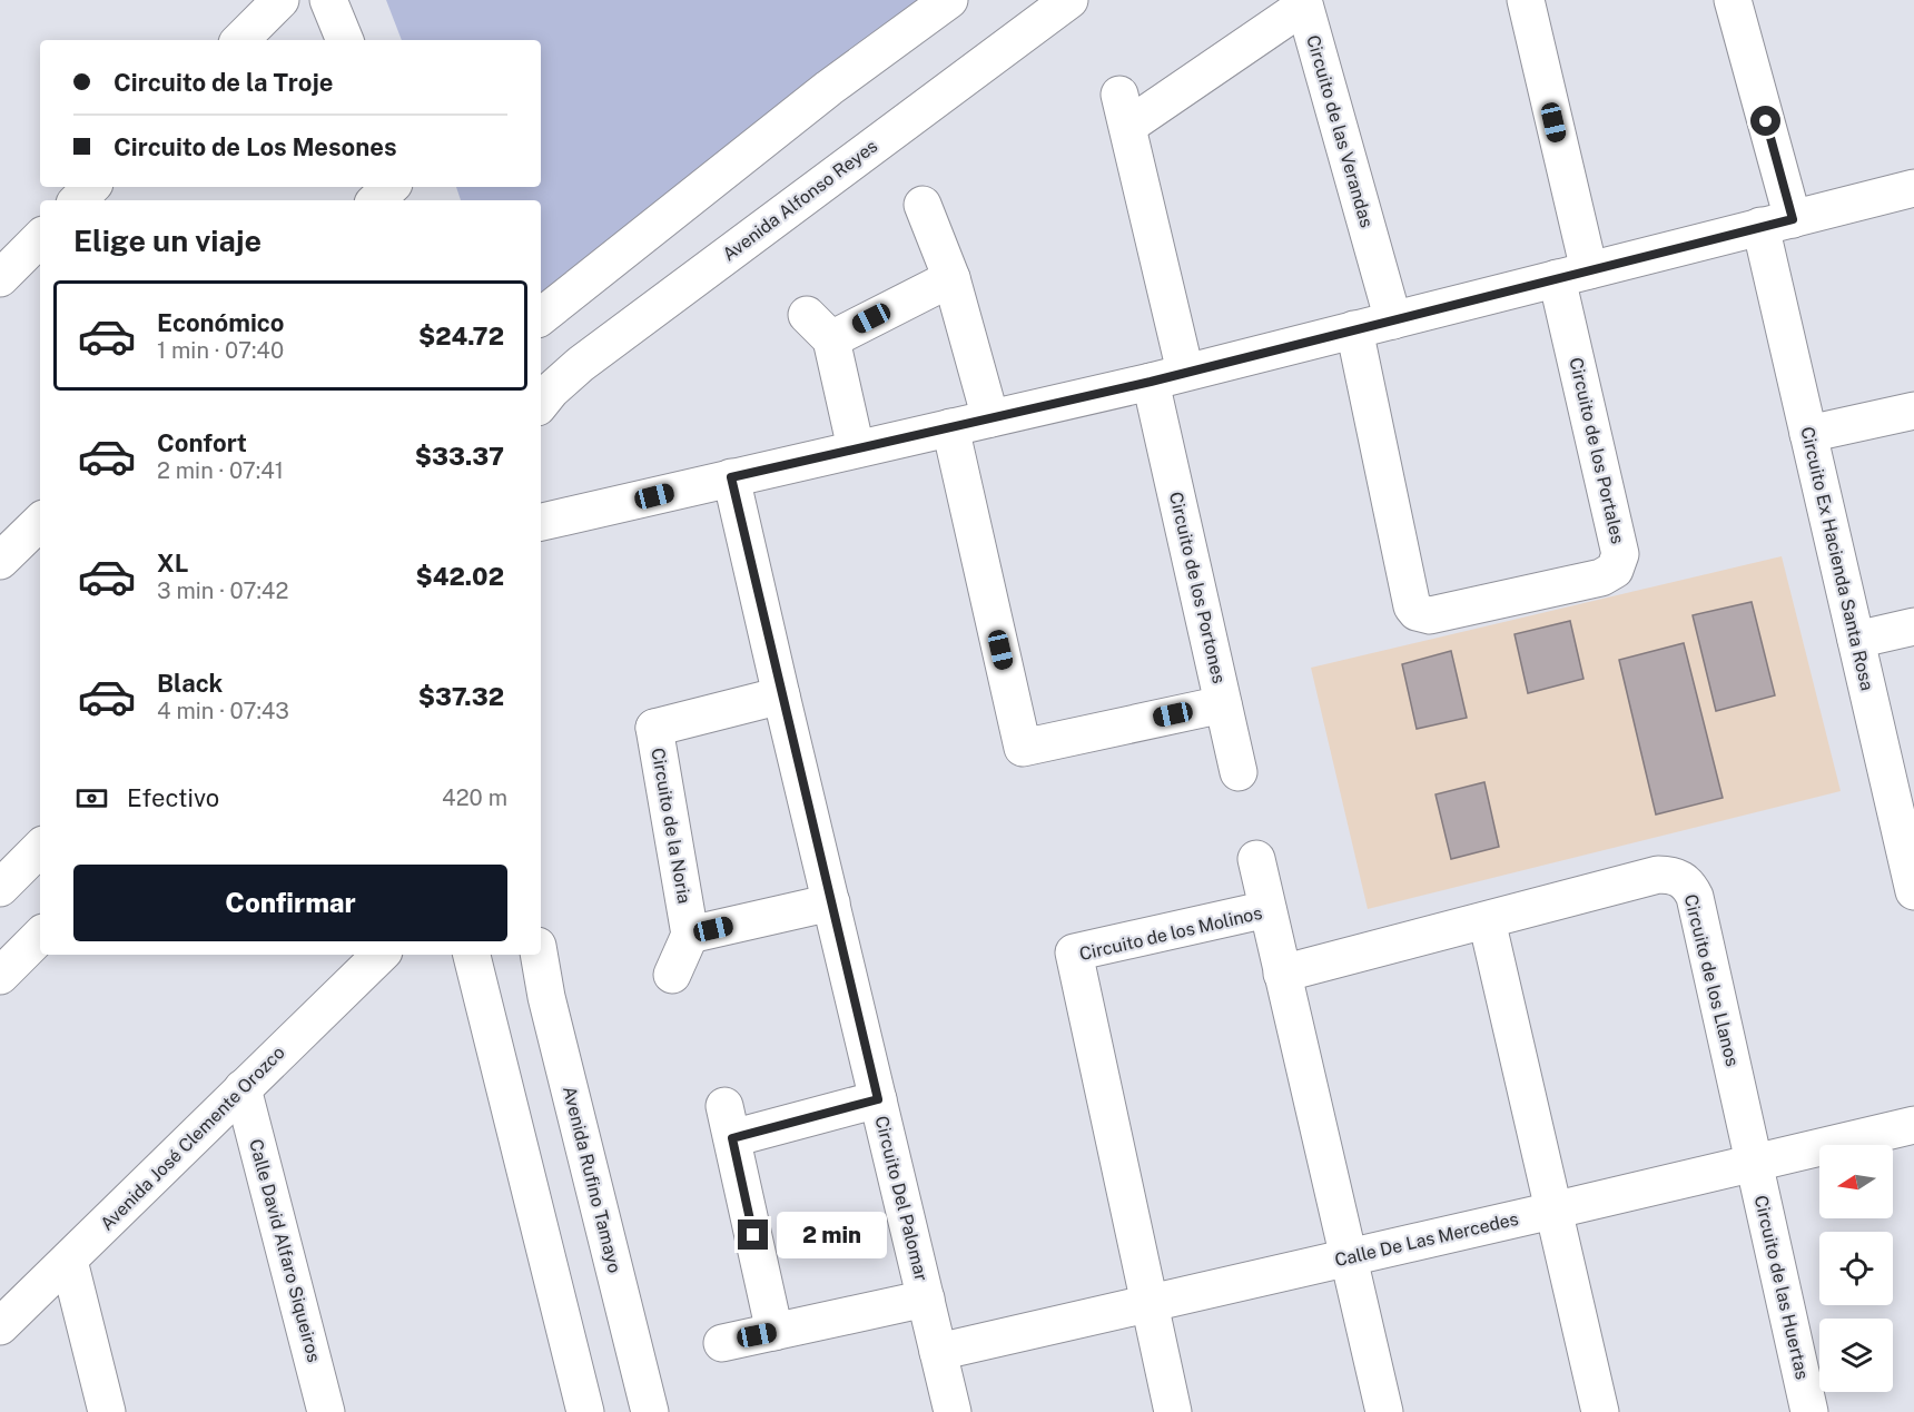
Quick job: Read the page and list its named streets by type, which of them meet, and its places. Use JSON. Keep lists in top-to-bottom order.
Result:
{
  "streets": {
    "street": [
      "Circuito de las Verandas",
      "Avenida Alfonso Reyes",
      "Circuito de los Portales",
      "Circuito Ex Hacienda Santa Rosa",
      "Circuito de los Portones",
      "Circuito de la Noria",
      "Circuito de los Molinos",
      "Circuito de los Llanos",
      "Avenida José Clemente Orozco",
      "Avenida Rufino Tamayo",
      "Circuito Del Palomar",
      "Calle De Las Mercedes",
      "Calle David Alfaro Siqueiros",
      "Circuito de las Huertas"
    ]
  },
  "crossings": [
    ["Circuito de la Noria", "Circuito Del Palomar"],
    ["Circuito de los Molinos", "Circuito de los Llanos"],
    ["Circuito de los Molinos", "Calle De Las Mercedes"],
    ["Circuito de los Llanos", "Calle De Las Mercedes"],
    ["Circuito de los Llanos", "Circuito de las Huertas"],
    ["Avenida José Clemente Orozco", "Calle David Alfaro Siqueiros"],
    ["Circuito Del Palomar", "Calle De Las Mercedes"],
    ["Calle De Las Mercedes", "Circuito de las Huertas"]
  ],
  "north": "left",
  "page": {
    "banner": ["Circuito de la Troje", "Circuito de Los Mesones"],
    "heading": "Elige un viaje",
    "list": [
      {
        "name": "Económico",
        "note": "1 min · 07:40",
        "value": "$24.72"
      },
      {
        "name": "Confort",
        "note": "2 min · 07:41",
        "value": "$33.37"
      },
      {
        "name": "XL",
        "note": "3 min · 07:42",
        "value": "$42.02"
      },
      {
        "name": "Black",
        "note": "4 min · 07:43",
        "value": "$37.32"
      }
    ],
    "pay": ["Efectivo", "420 m"],
    "buttons": "Confirmar",
    "bubble": "2 min"
  }
}
